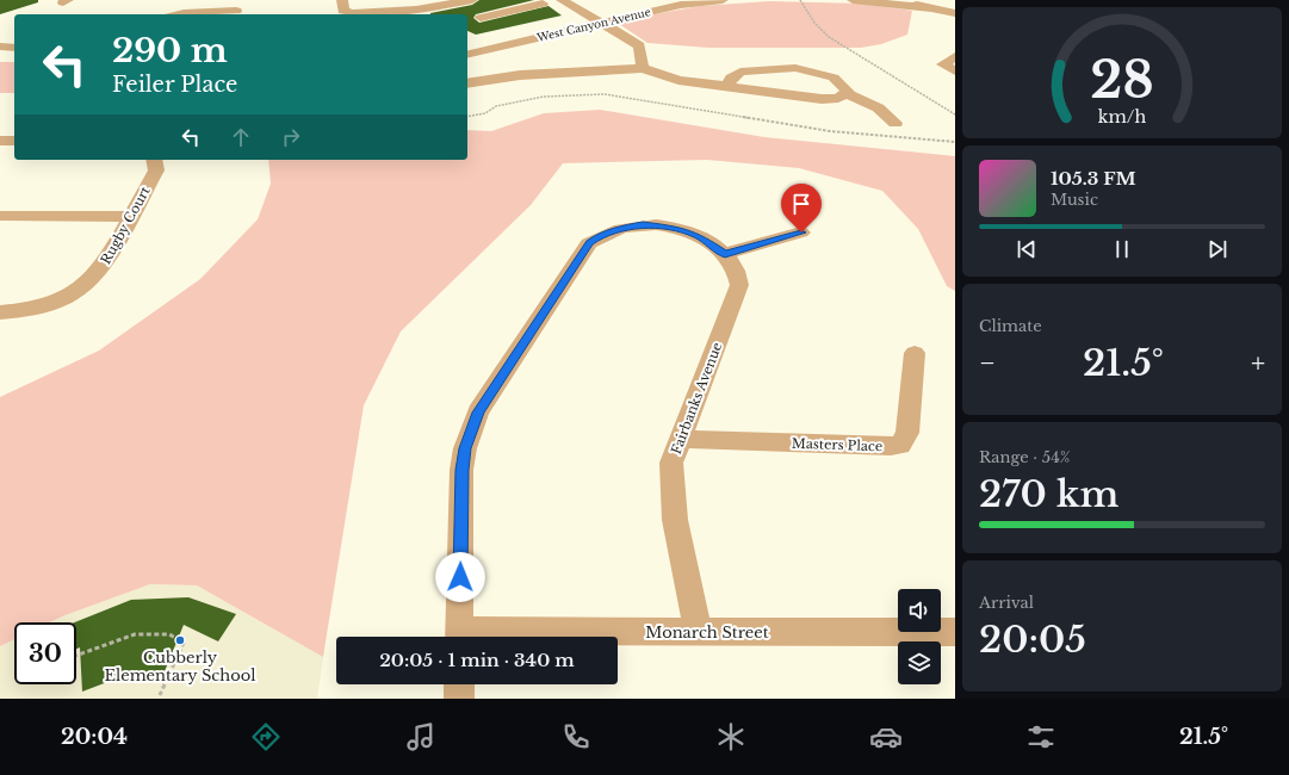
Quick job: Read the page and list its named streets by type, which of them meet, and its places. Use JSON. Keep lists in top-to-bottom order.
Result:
{
  "streets": {
    "street": [
      "West Canyon Avenue",
      "Rugby Court",
      "Fairbanks Avenue",
      "Masters Place",
      "Monarch Street"
    ]
  },
  "crossings": [
    ["Fairbanks Avenue", "Masters Place"],
    ["Fairbanks Avenue", "Monarch Street"]
  ],
  "places": ["Cubberly Elementary School"],
  "page": {
    "turn": ["290 m", "Feiler Place"],
    "song": ["105.3 FM", "Music"],
    "tile": [
      "Climate",
      ["Range · 54%", "270 km"],
      ["Arrival", "20:05"]
    ],
    "heat": ["−", "21.5°", "+"],
    "limit": "30",
    "trip": "20:05 · 1 min · 340 m",
    "tabs": ["20:04", "21.5°"],
    "gauge": ["28", "km/h"]
  }
}
